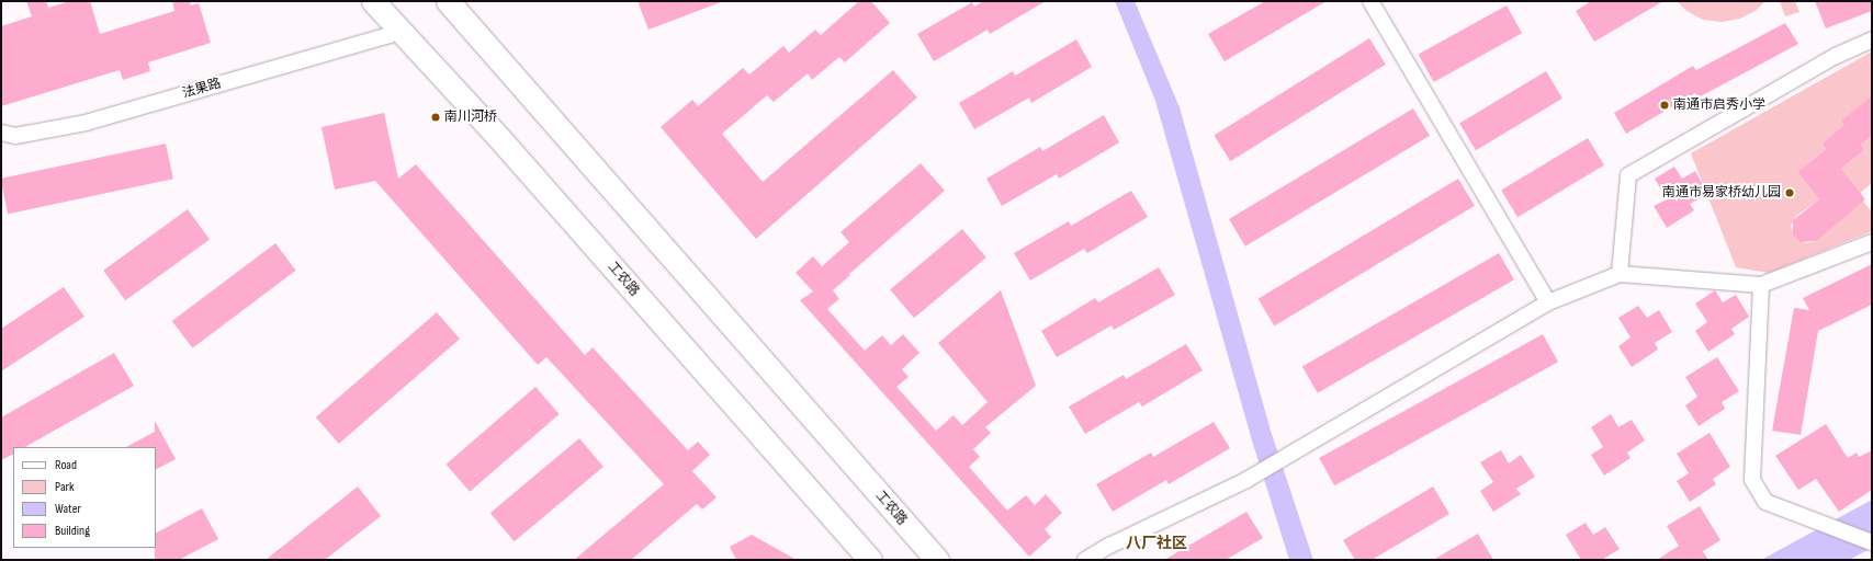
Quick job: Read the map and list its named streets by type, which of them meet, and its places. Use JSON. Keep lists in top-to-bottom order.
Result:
{
  "streets": {
    "main road": ["工农路"],
    "street": ["法果路"]
  },
  "crossings": [
    ["法果路", "工农路"]
  ],
  "districts": ["八厂社区"],
  "places": ["南通市启秀小学", "南川河桥", "南通市易家桥幼儿园"],
  "legend": [
    "Road",
    "Park",
    "Water",
    "Building"
  ]
}
